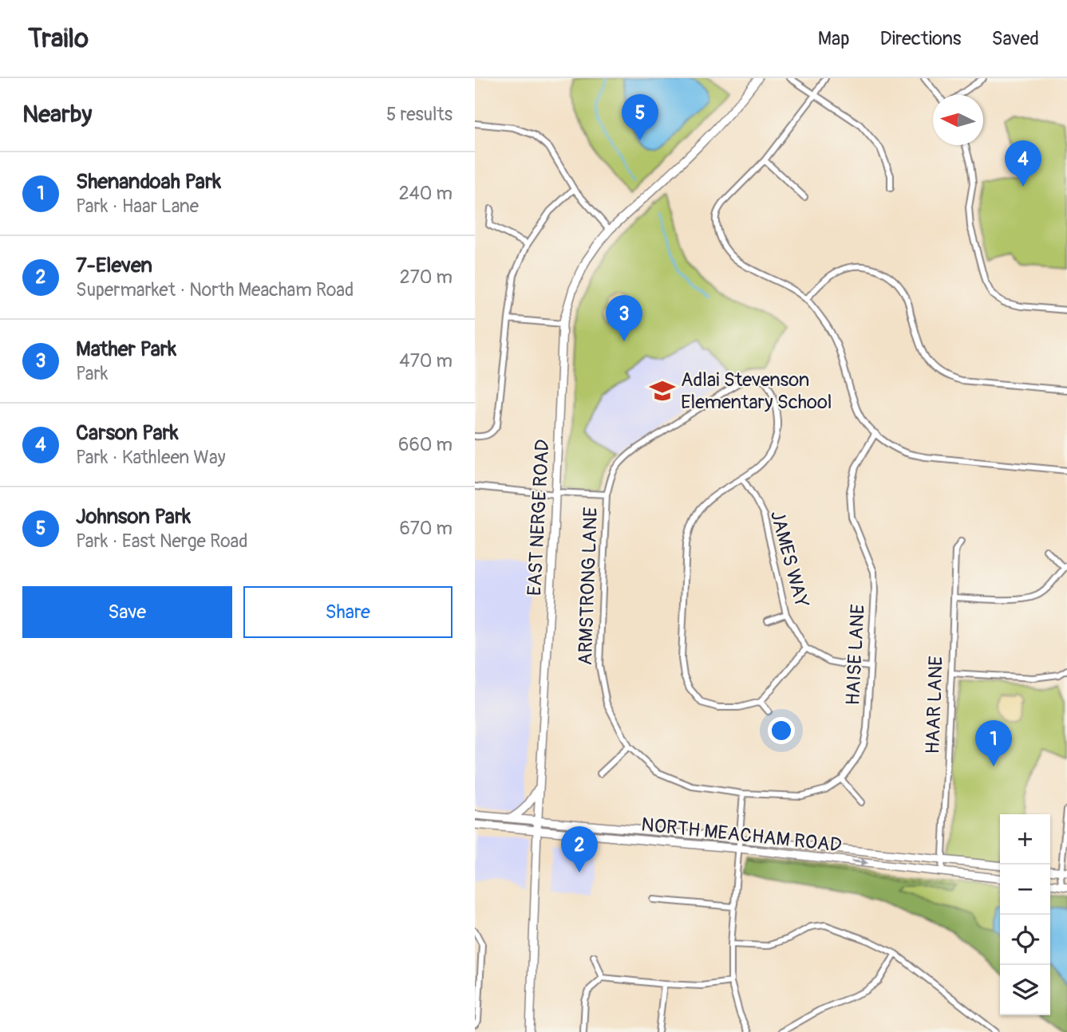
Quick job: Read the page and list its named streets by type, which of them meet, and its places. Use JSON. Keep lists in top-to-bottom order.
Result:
{
  "streets": {
    "main road": ["EAST NERGE ROAD", "NORTH MEACHAM ROAD"],
    "street": [
      "JAMES WAY",
      "ARMSTRONG LANE",
      "HAISE LANE",
      "HAAR LANE"
    ]
  },
  "crossings": [
    ["EAST NERGE ROAD", "NORTH MEACHAM ROAD"],
    ["JAMES WAY", "ARMSTRONG LANE"],
    ["ARMSTRONG LANE", "HAISE LANE"],
    ["HAAR LANE", "NORTH MEACHAM ROAD"]
  ],
  "places": {
    "school or university": ["Adlai Stevenson Elementary School"]
  },
  "north": "left",
  "page": {
    "header": "Trailo",
    "nav": ["Map", "Directions", "Saved"],
    "heading": ["Nearby", "5 results"],
    "pins": [
      "5",
      "4",
      "3",
      "1",
      "2"
    ],
    "list": [
      {
        "mark": "1",
        "name": "Shenandoah Park",
        "note": "Park · Haar Lane",
        "value": "240 m"
      },
      {
        "mark": "2",
        "name": "7-Eleven",
        "note": "Supermarket · North Meacham Road",
        "value": "270 m"
      },
      {
        "mark": "3",
        "name": "Mather Park",
        "note": "Park",
        "value": "470 m"
      },
      {
        "mark": "4",
        "name": "Carson Park",
        "note": "Park · Kathleen Way",
        "value": "660 m"
      },
      {
        "mark": "5",
        "name": "Johnson Park",
        "note": "Park · East Nerge Road",
        "value": "670 m"
      }
    ],
    "buttons": ["Save", "Share"],
    "map_buttons": ["+", "−"]
  }
}
